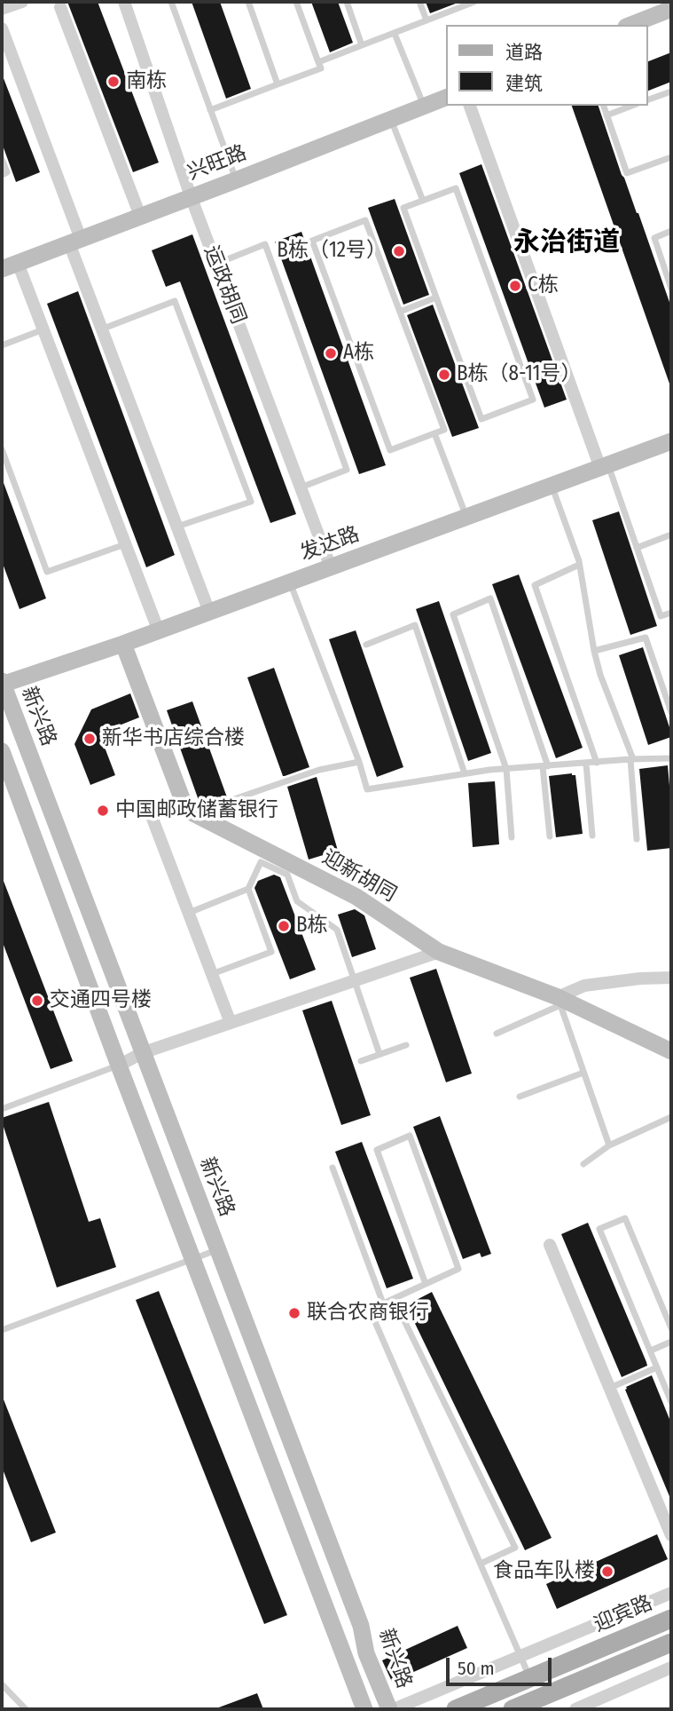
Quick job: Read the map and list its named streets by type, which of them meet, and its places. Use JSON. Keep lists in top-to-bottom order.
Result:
{
  "streets": {
    "main road": [
      "兴旺路",
      "发达路",
      "新兴路",
      "迎新胡同",
      "迎宾路"
    ],
    "street": ["运政胡同"]
  },
  "crossings": [
    ["兴旺路", "运政胡同"],
    ["运政胡同", "发达路"],
    ["发达路", "新兴路"],
    ["发达路", "迎新胡同"]
  ],
  "districts": ["永治街道"],
  "places": [
    "南栋",
    "B栋（12号）",
    "C栋",
    "A栋",
    "B栋（8-11号）",
    "新华书店综合楼",
    "中国邮政储蓄银行",
    "B栋",
    "交通四号楼",
    "联合农商银行",
    "食品车队楼"
  ],
  "legend": ["道路", "建筑"],
  "scale_bar": "50 m"
}
